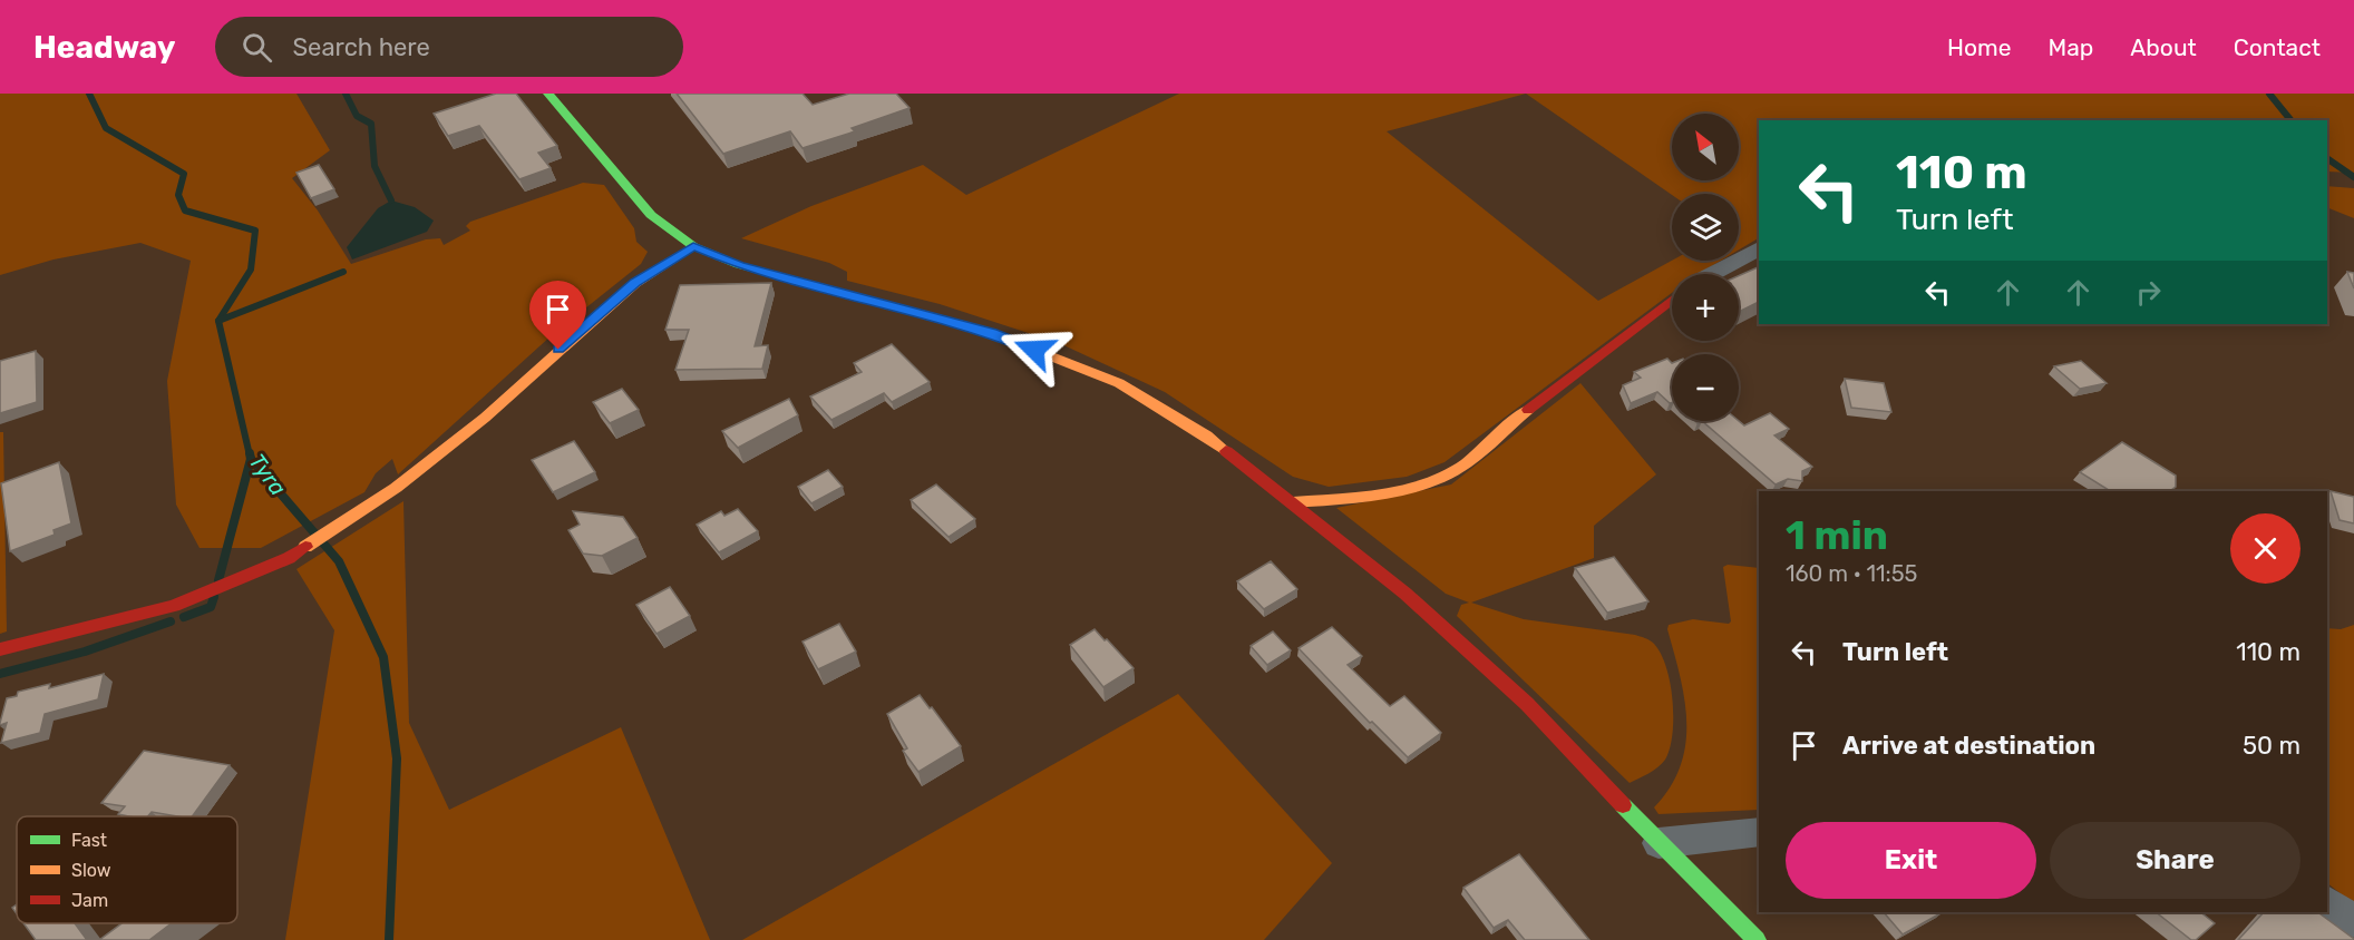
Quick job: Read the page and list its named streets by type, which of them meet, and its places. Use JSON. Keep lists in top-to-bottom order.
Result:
{
  "water": ["Tyra"],
  "legend": ["Fast", "Slow", "Jam"],
  "north": "top left",
  "page": {
    "header": "Headway",
    "search": "Search here",
    "nav": [
      "Home",
      "Map",
      "About",
      "Contact"
    ],
    "map_buttons": ["+", "−"],
    "turn": ["110 m", "Turn left"],
    "heading": ["1 min", "160 m · 11:55"],
    "list": [
      {
        "name": "Turn left",
        "value": "110 m"
      },
      {
        "name": "Arrive at destination",
        "value": "50 m"
      }
    ],
    "buttons": ["Exit", "Share"]
  }
}
